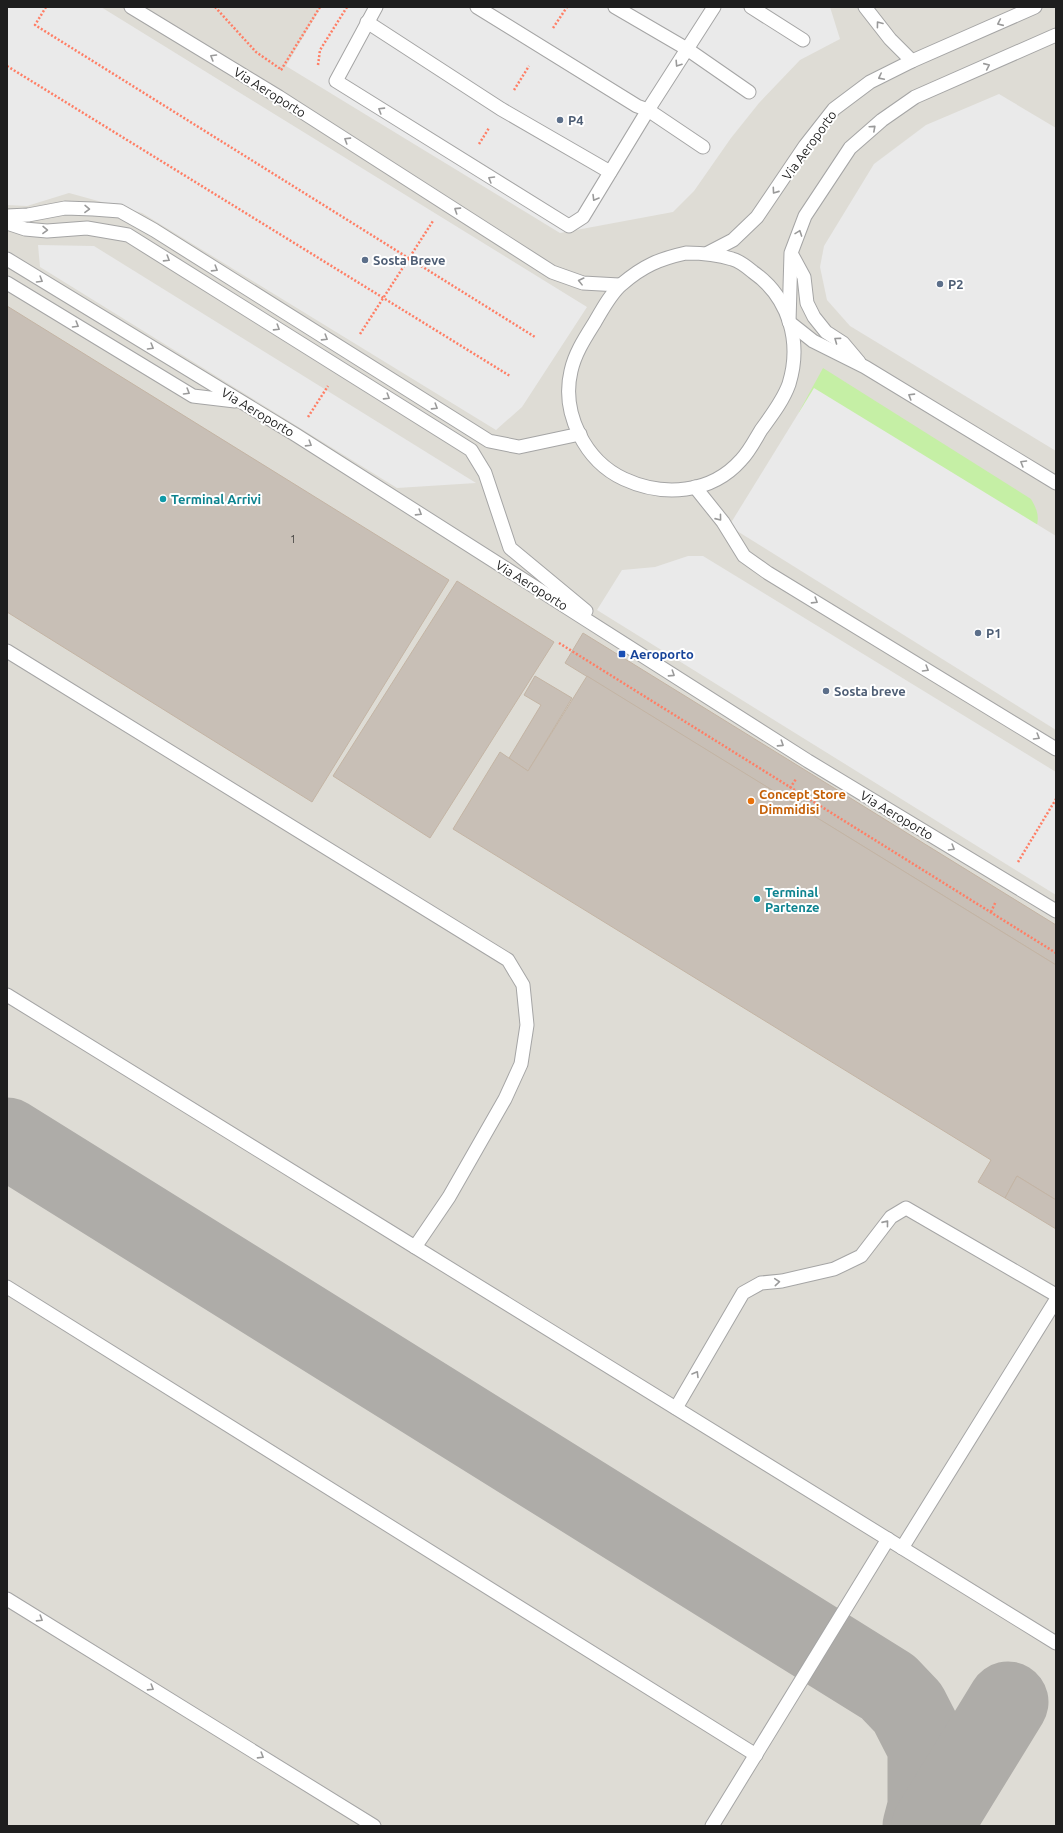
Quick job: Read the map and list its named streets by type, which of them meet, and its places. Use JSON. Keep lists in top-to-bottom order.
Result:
{
  "streets": {
    "lane": ["Via Aeroporto"]
  },
  "places": {
    "other": [
      "P4",
      "Sosta Breve",
      "P2",
      "Terminal Arrivi",
      "P1",
      "Sosta breve",
      "Concept Store Dimmidisi",
      "Terminal Partenze"
    ],
    "transit": ["Aeroporto"]
  },
  "house_numbers": ["1"]
}
